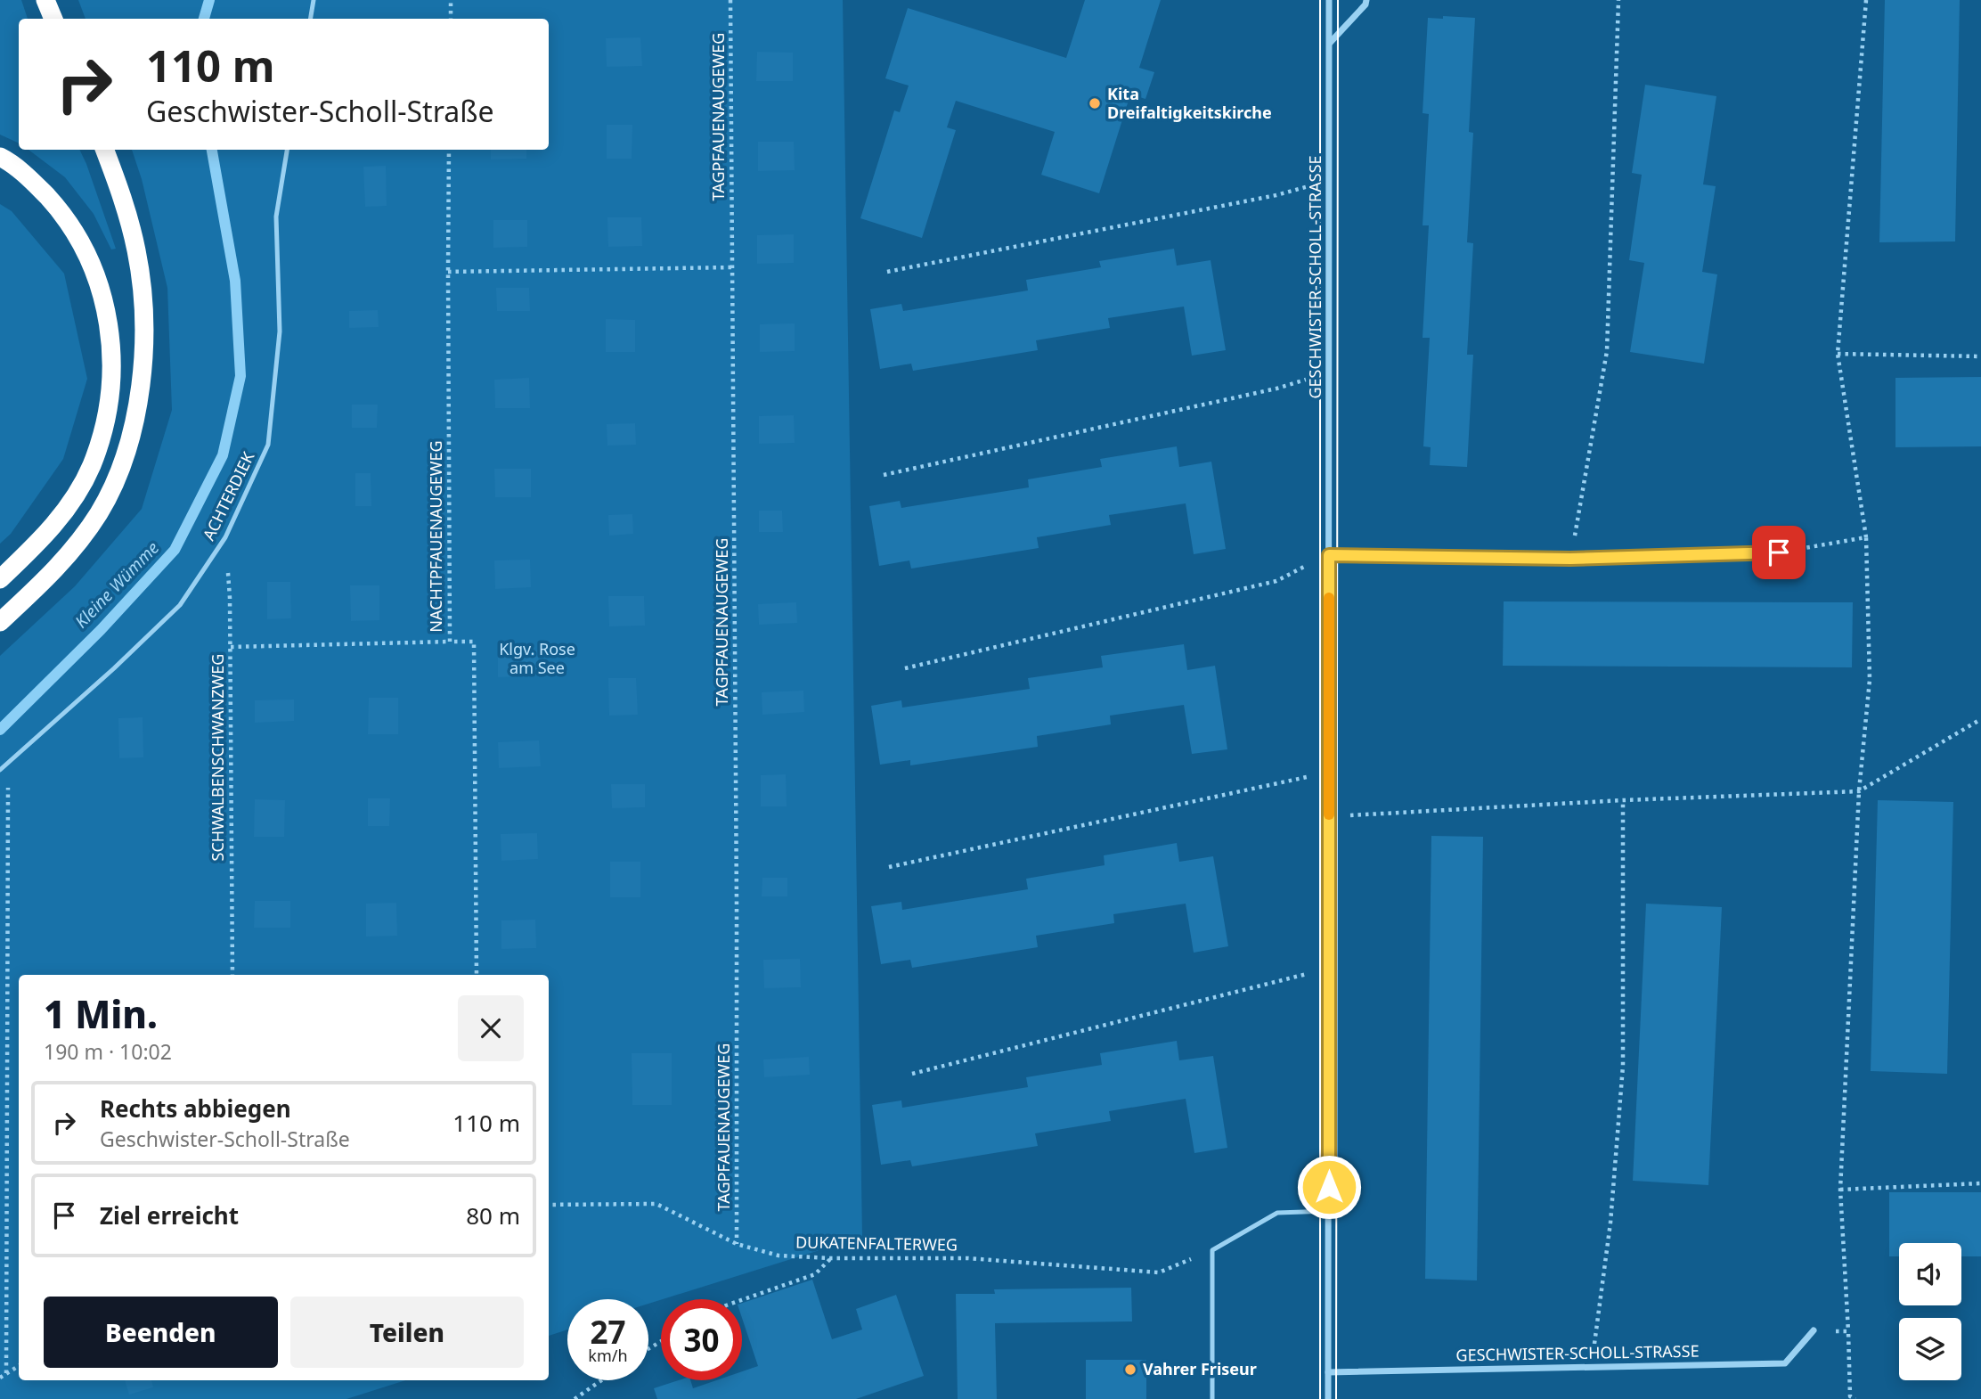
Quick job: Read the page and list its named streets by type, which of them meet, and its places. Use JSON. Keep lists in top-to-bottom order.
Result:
{
  "streets": {
    "street": ["GESCHWISTER-SCHOLL-STRASSE"],
    "lane": ["ACHTERDIEK"],
    "path": [
      "TAGPFAUENAUGEWEG",
      "NACHTPFAUENAUGEWEG",
      "SCHWALBENSCHWANZWEG",
      "DUKATENFALTERWEG"
    ]
  },
  "crossings": [
    ["TAGPFAUENAUGEWEG", "DUKATENFALTERWEG"],
    ["ACHTERDIEK", "SCHWALBENSCHWANZWEG"]
  ],
  "water": ["Kleine Wümme"],
  "parks": ["Klgv. Rose am See"],
  "places": ["Kita Dreifaltigkeitskirche", "Vahrer Friseur"],
  "page": {
    "turn": ["110 m", "Geschwister-Scholl-Straße"],
    "heading": ["1 Min.", "190 m · 10:02"],
    "list": [
      {
        "name": "Rechts abbiegen",
        "note": "Geschwister-Scholl-Straße",
        "value": "110 m"
      },
      {
        "name": "Ziel erreicht",
        "value": "80 m"
      }
    ],
    "buttons": ["Beenden", "Teilen"],
    "speed": "27 km/h",
    "limit": "30"
  }
}
